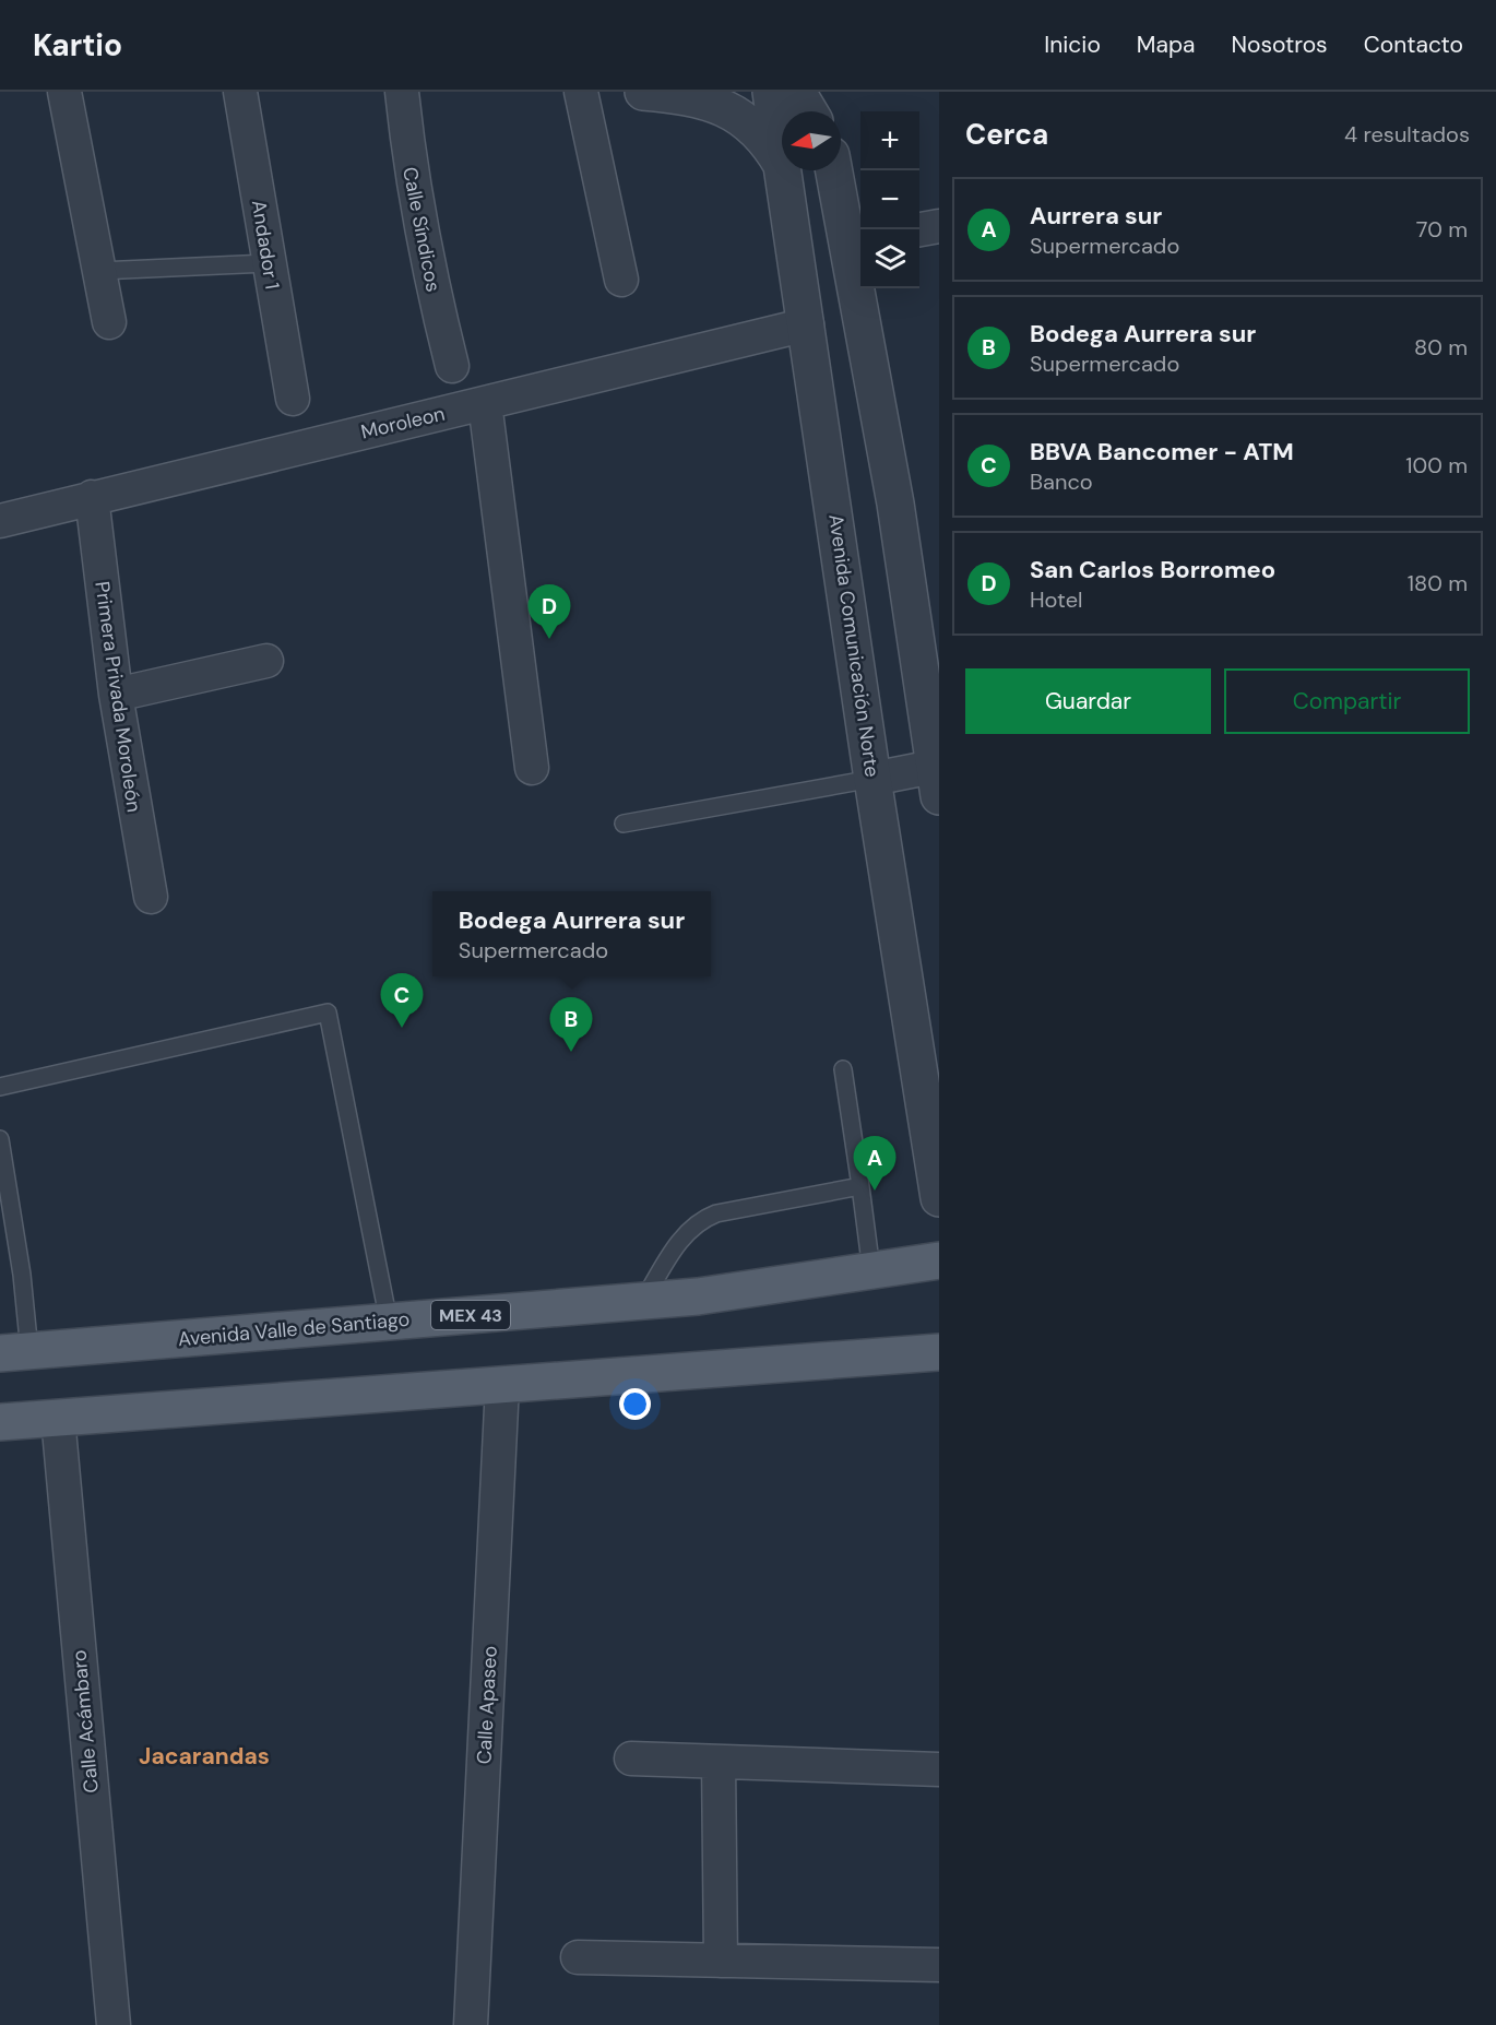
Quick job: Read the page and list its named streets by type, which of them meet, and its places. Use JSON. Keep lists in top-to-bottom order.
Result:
{
  "streets": {
    "main road": ["MEX 43", "Avenida Valle de Santiago"],
    "street": [
      "Calle Síndicos",
      "Andador 1",
      "Moroleon",
      "Avenida Comunicación Norte",
      "Primera Privada Moroleón",
      "Calle Apaseo",
      "Calle Acámbaro"
    ]
  },
  "crossings": [
    ["Moroleon", "Avenida Comunicación Norte"],
    ["Moroleon", "Primera Privada Moroleón"]
  ],
  "districts": ["Jacarandas"],
  "north": "left",
  "page": {
    "header": "Kartio",
    "nav": [
      "Inicio",
      "Mapa",
      "Nosotros",
      "Contacto"
    ],
    "heading": ["Cerca", "4 resultados"],
    "map_buttons": ["+", "−"],
    "list": [
      {
        "mark": "A",
        "name": "Aurrera sur",
        "note": "Supermercado",
        "value": "70 m"
      },
      {
        "mark": "B",
        "name": "Bodega Aurrera sur",
        "note": "Supermercado",
        "value": "80 m"
      },
      {
        "mark": "C",
        "name": "BBVA Bancomer - ATM",
        "note": "Banco",
        "value": "100 m"
      },
      {
        "mark": "D",
        "name": "San Carlos Borromeo",
        "note": "Hotel",
        "value": "180 m"
      }
    ],
    "pins": [
      "D",
      "C",
      "B",
      "A"
    ],
    "buttons": ["Guardar", "Compartir"],
    "popup": ["Bodega Aurrera sur", "Supermercado"]
  }
}
